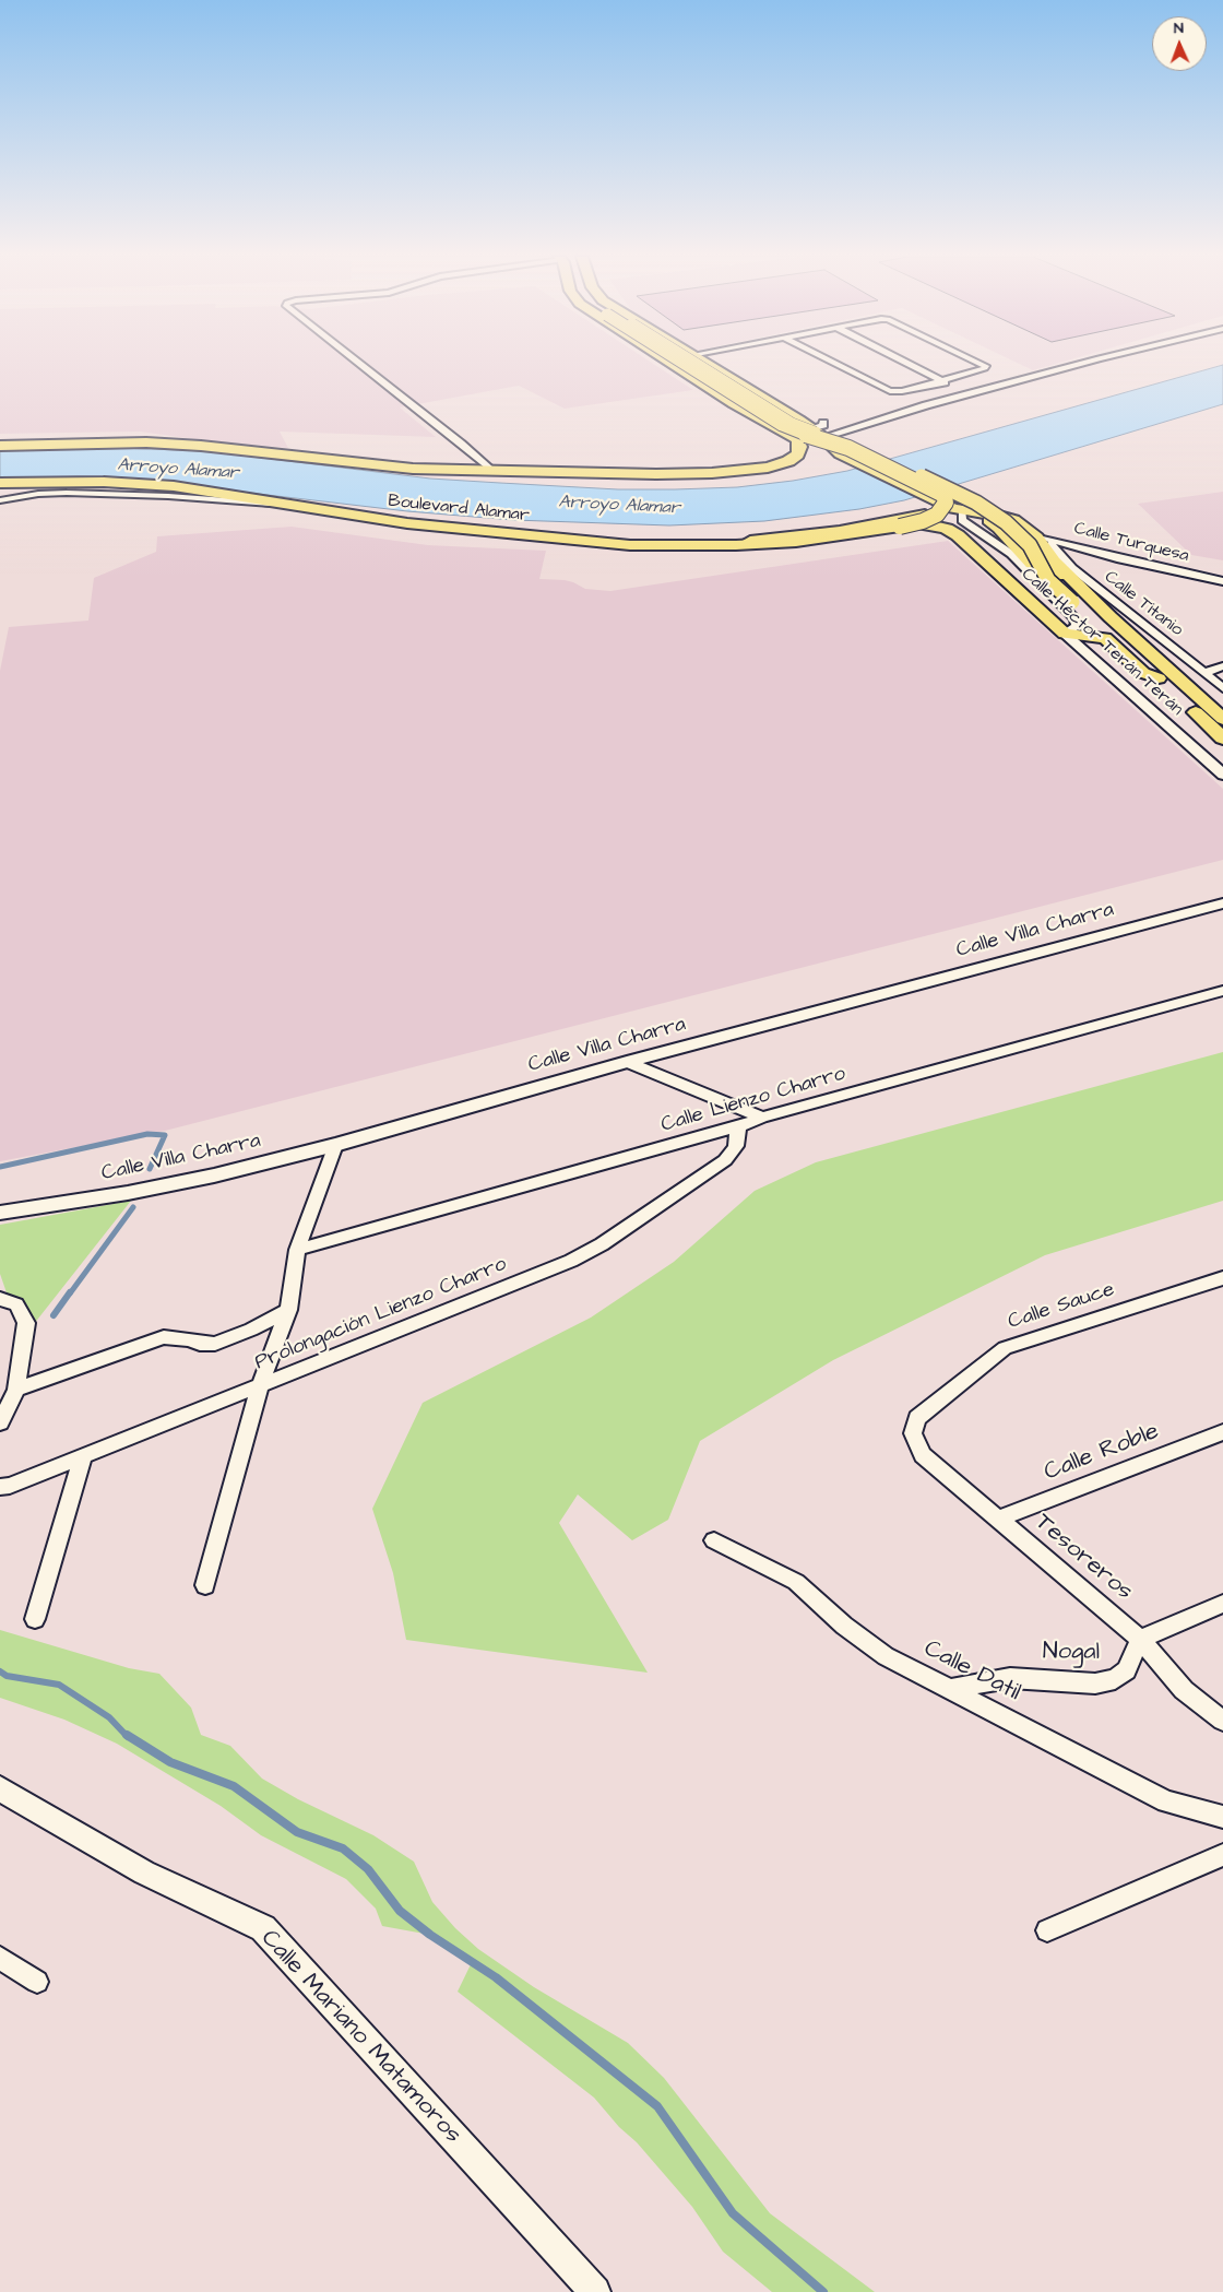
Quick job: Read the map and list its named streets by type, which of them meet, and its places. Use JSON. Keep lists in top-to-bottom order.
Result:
{
  "streets": {
    "highway": ["Boulevard Alamar"],
    "main road": ["Calle Héctor Terán Terán"],
    "street": [
      "Calle Turquesa",
      "Calle Titanio",
      "Calle Villa Charra",
      "Calle Lienzo Charro",
      "Calle Sauce",
      "Prolongación Lienzo Charro",
      "Calle Roble",
      "Tesoreros",
      "Nogal",
      "Calle Datil",
      "Calle Mariano Matamoros"
    ]
  },
  "crossings": [
    ["Boulevard Alamar", "Calle Héctor Terán Terán"],
    ["Calle Turquesa", "Calle Titanio"],
    ["Calle Lienzo Charro", "Prolongación Lienzo Charro"],
    ["Calle Sauce", "Tesoreros"],
    ["Calle Roble", "Tesoreros"],
    ["Tesoreros", "Nogal"],
    ["Nogal", "Calle Datil"]
  ],
  "water": ["Arroyo Alamar"],
  "north": "top"
}
